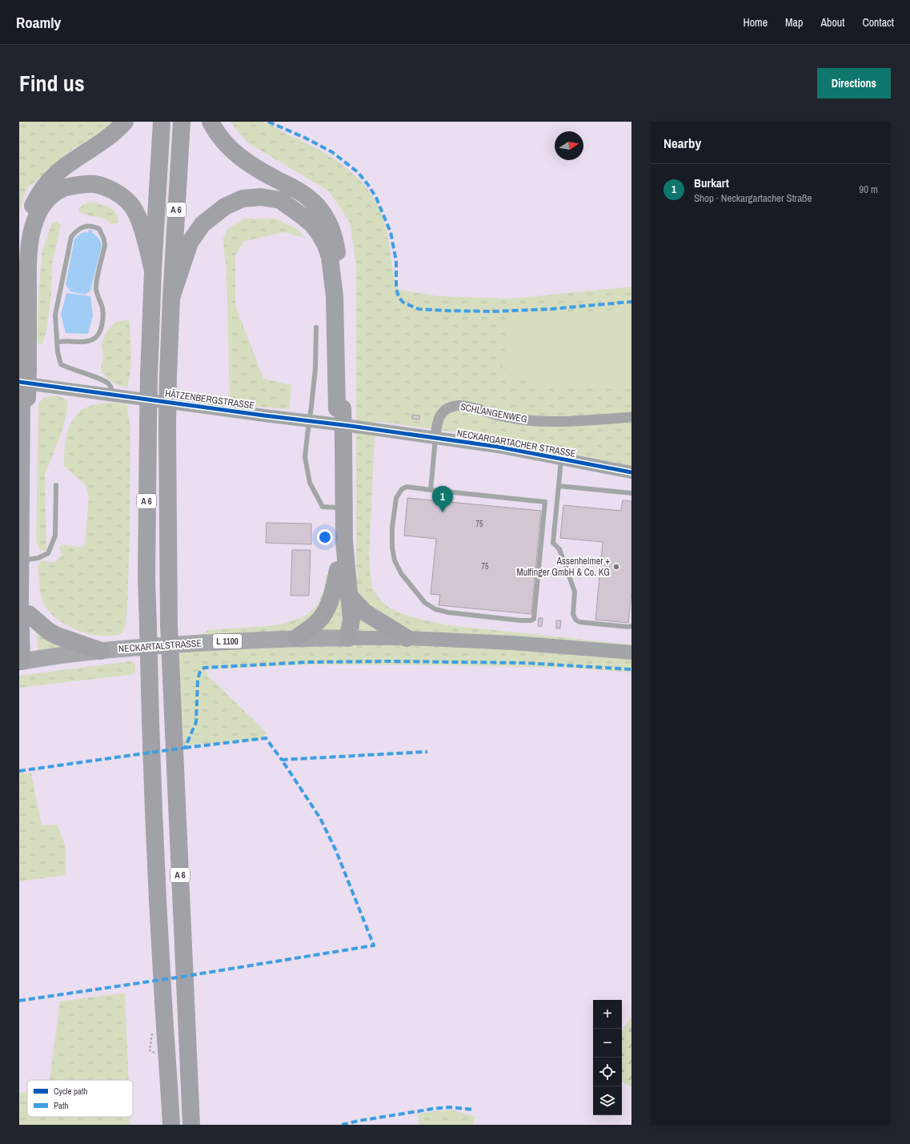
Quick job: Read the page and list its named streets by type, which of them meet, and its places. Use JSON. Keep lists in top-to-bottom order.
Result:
{
  "streets": {
    "highway": ["A 6"],
    "main road": ["L 1100", "NECKARTALSTRASSE"],
    "street": ["HÄTZENBERGSTRASSE", "SCHLANGENWEG", "NECKARGARTACHER STRASSE"]
  },
  "crossings": [
    ["HÄTZENBERGSTRASSE", "NECKARGARTACHER STRASSE"],
    ["SCHLANGENWEG", "NECKARGARTACHER STRASSE"],
    ["L 1100", "NECKARTALSTRASSE"]
  ],
  "places": ["Assenheimer + Mulfinger GmbH & Co. KG"],
  "house_numbers": ["75", "75"],
  "legend": ["Cycle path", "Path"],
  "north": "right",
  "page": {
    "header": "Roamly",
    "nav": [
      "Home",
      "Map",
      "About",
      "Contact"
    ],
    "title": "Find us",
    "buttons": "Directions",
    "heading": "Nearby",
    "list": [
      {
        "mark": "1",
        "name": "Burkart",
        "note": "Shop · Neckargartacher Straße",
        "value": "90 m"
      }
    ],
    "pins": "1",
    "map_buttons": ["+", "−"]
  }
}
